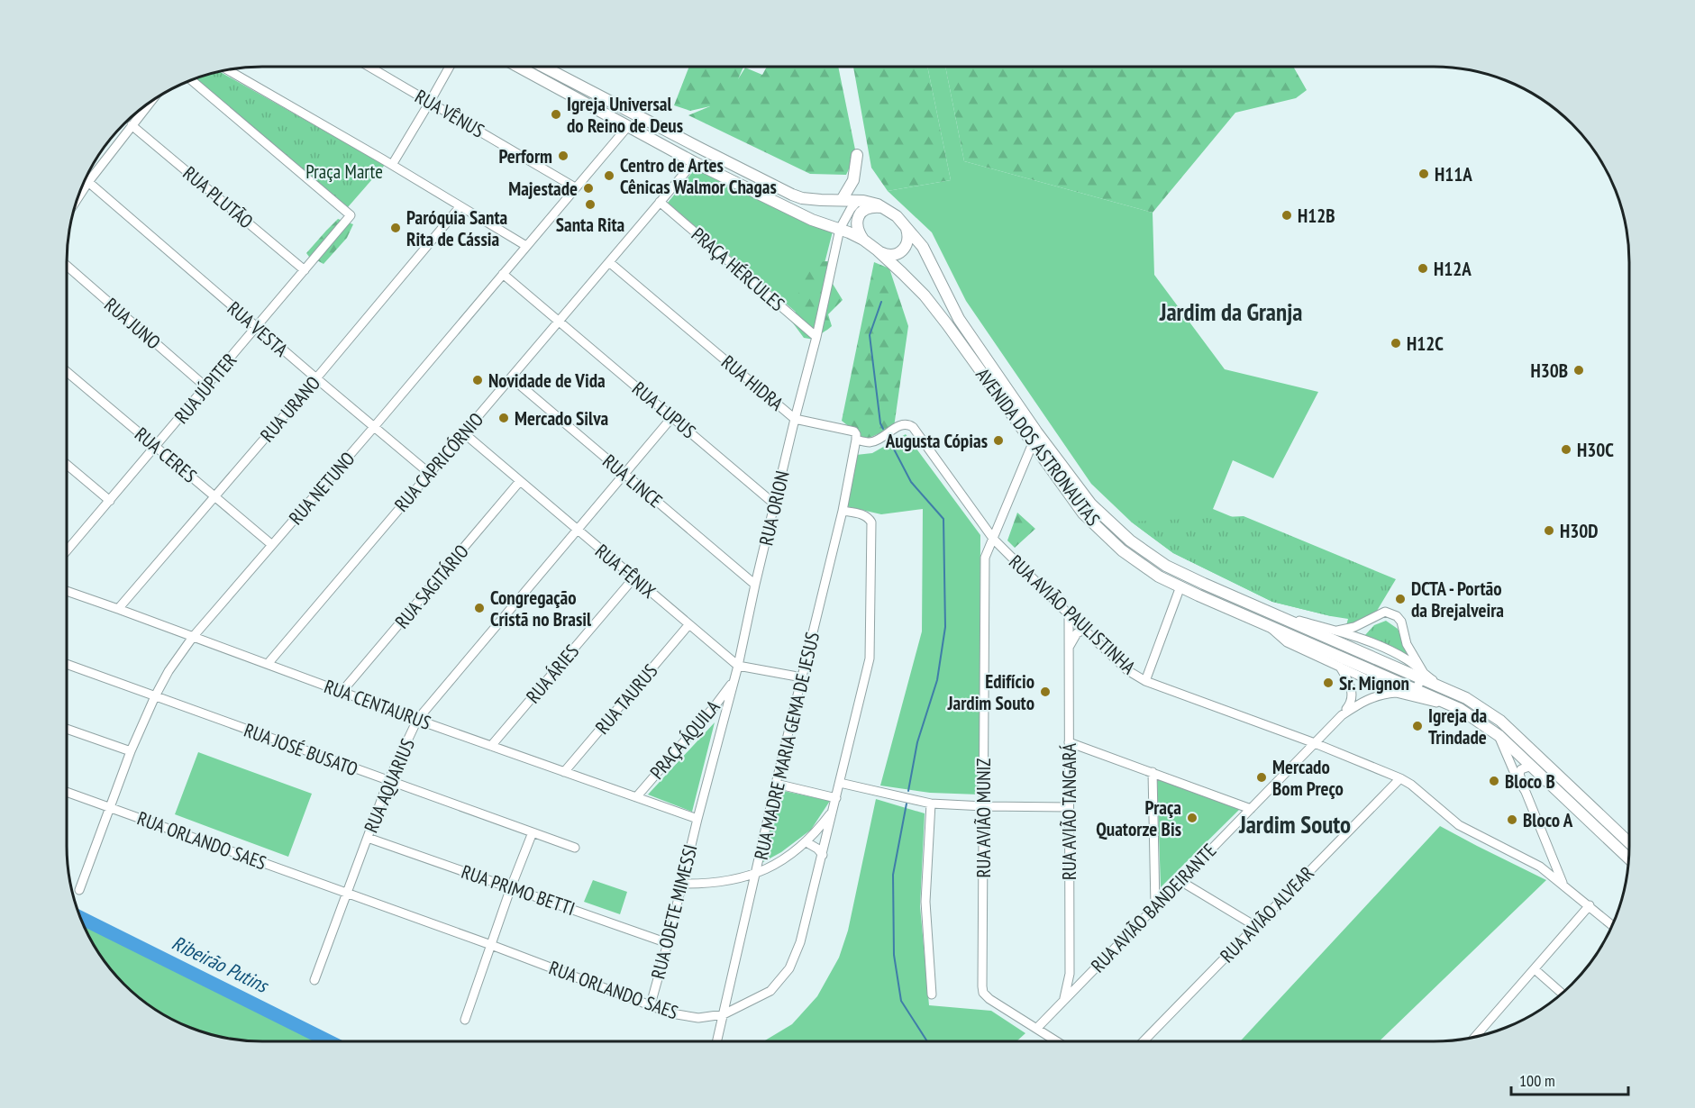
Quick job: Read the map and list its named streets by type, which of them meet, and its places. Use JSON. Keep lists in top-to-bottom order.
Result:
{
  "streets": {
    "main road": ["AVENIDA DOS ASTRONAUTAS"],
    "street": [
      "RUA VÊNUS",
      "RUA PLUTÃO",
      "PRAÇA HÉRCULES",
      "RUA JUNO",
      "RUA VESTA",
      "RUA HIDRA",
      "RUA JÚPITER",
      "RUA URANO",
      "RUA LUPUS",
      "RUA CERES",
      "RUA CAPRICÓRNIO",
      "RUA LINCE",
      "RUA NETUNO",
      "RUA ORION",
      "RUA FÊNIX",
      "RUA SAGITÁRIO",
      "RUA AVIÃO PAULISTINHA",
      "RUA ÁRIES",
      "RUA TAURUS",
      "RUA CENTAURUS",
      "PRAÇA ÁQUILA",
      "RUA MADRE MARIA GEMA DE JESUS",
      "RUA JOSÉ BUSATO",
      "RUA AQUARIUS",
      "RUA AVIÃO TANGARÁ",
      "RUA AVIÃO MUNIZ",
      "RUA ORLANDO SAES",
      "RUA PRIMO BETTI",
      "RUA AVIÃO BANDEIRANTE",
      "RUA ODETE MIMESSI",
      "RUA AVIÃO ALVEAR"
    ]
  },
  "crossings": [
    ["RUA VÊNUS", "RUA NETUNO"],
    ["RUA PLUTÃO", "RUA JÚPITER"],
    ["PRAÇA HÉRCULES", "RUA CAPRICÓRNIO"],
    ["PRAÇA HÉRCULES", "RUA ORION"],
    ["RUA JUNO", "RUA JÚPITER"],
    ["RUA VESTA", "RUA JÚPITER"],
    ["RUA VESTA", "RUA URANO"],
    ["RUA VESTA", "RUA CAPRICÓRNIO"],
    ["RUA VESTA", "RUA NETUNO"],
    ["RUA HIDRA", "RUA CAPRICÓRNIO"],
    ["RUA HIDRA", "RUA ORION"],
    ["RUA HIDRA", "RUA AVIÃO PAULISTINHA"],
    ["RUA HIDRA", "RUA MADRE MARIA GEMA DE JESUS"],
    ["RUA JÚPITER", "RUA CERES"],
    ["RUA URANO", "RUA CERES"],
    ["RUA URANO", "RUA CENTAURUS"],
    ["RUA LUPUS", "RUA CAPRICÓRNIO"],
    ["RUA LUPUS", "RUA NETUNO"],
    ["RUA LUPUS", "RUA ORION"],
    ["RUA LUPUS", "RUA AQUARIUS"],
    ["AVENIDA DOS ASTRONAUTAS", "RUA CAPRICÓRNIO"],
    ["AVENIDA DOS ASTRONAUTAS", "RUA NETUNO"],
    ["AVENIDA DOS ASTRONAUTAS", "RUA ORION"],
    ["AVENIDA DOS ASTRONAUTAS", "RUA AVIÃO MUNIZ"],
    ["RUA CERES", "RUA NETUNO"],
    ["RUA CAPRICÓRNIO", "RUA LINCE"],
    ["RUA CAPRICÓRNIO", "RUA FÊNIX"],
    ["RUA CAPRICÓRNIO", "RUA CENTAURUS"],
    ["RUA LINCE", "RUA ORION"],
    ["RUA LINCE", "RUA AQUARIUS"],
    ["RUA NETUNO", "RUA CENTAURUS"],
    ["RUA NETUNO", "RUA JOSÉ BUSATO"],
    ["RUA NETUNO", "RUA ORLANDO SAES"],
    ["RUA ORION", "RUA FÊNIX"],
    ["RUA ORION", "RUA CENTAURUS"],
    ["RUA ORION", "PRAÇA ÁQUILA"],
    ["RUA ORION", "RUA ODETE MIMESSI"],
    ["RUA FÊNIX", "RUA SAGITÁRIO"],
    ["RUA FÊNIX", "RUA ÁRIES"],
    ["RUA FÊNIX", "RUA TAURUS"],
    ["RUA FÊNIX", "RUA MADRE MARIA GEMA DE JESUS"],
    ["RUA FÊNIX", "RUA AQUARIUS"],
    ["RUA SAGITÁRIO", "RUA CENTAURUS"],
    ["RUA AVIÃO PAULISTINHA", "RUA MADRE MARIA GEMA DE JESUS"],
    ["RUA AVIÃO PAULISTINHA", "RUA AVIÃO TANGARÁ"],
    ["RUA AVIÃO PAULISTINHA", "RUA AVIÃO MUNIZ"],
    ["RUA AVIÃO PAULISTINHA", "RUA AVIÃO BANDEIRANTE"],
    ["RUA AVIÃO PAULISTINHA", "RUA AVIÃO ALVEAR"],
    ["RUA ÁRIES", "RUA CENTAURUS"],
    ["RUA TAURUS", "RUA CENTAURUS"],
    ["RUA CENTAURUS", "PRAÇA ÁQUILA"],
    ["RUA CENTAURUS", "RUA AQUARIUS"],
    ["RUA CENTAURUS", "RUA ODETE MIMESSI"],
    ["RUA MADRE MARIA GEMA DE JESUS", "RUA ORLANDO SAES"],
    ["RUA JOSÉ BUSATO", "RUA AQUARIUS"],
    ["RUA AQUARIUS", "RUA ORLANDO SAES"],
    ["RUA AQUARIUS", "RUA PRIMO BETTI"],
    ["RUA AVIÃO TANGARÁ", "RUA AVIÃO BANDEIRANTE"],
    ["RUA AVIÃO MUNIZ", "RUA AVIÃO BANDEIRANTE"],
    ["RUA ORLANDO SAES", "RUA ODETE MIMESSI"],
    ["RUA PRIMO BETTI", "RUA ODETE MIMESSI"]
  ],
  "districts": ["Jardim da Granja", "Jardim Souto"],
  "water": ["Ribeirão Putins"],
  "parks": ["Praça Marte"],
  "places": [
    "Igreja Universal do Reino de Deus",
    "Perform",
    "H11A",
    "Centro de Artes Cênicas Walmor Chagas",
    "Majestade",
    "Santa Rita",
    "H12B",
    "Paróquia Santa Rita de Cássia",
    "H12A",
    "H12C",
    "H30B",
    "Novidade de Vida",
    "Mercado Silva",
    "Augusta Cópias",
    "H30C",
    "H30D",
    "DCTA - Portão da Brejalveira",
    "Congregação Cristã no Brasil",
    "Sr. Mignon",
    "Edifício Jardim Souto",
    "Igreja da Trindade",
    "Mercado Bom Preço",
    "Bloco B",
    "Praça Quatorze Bis",
    "Bloco A"
  ],
  "scale_bar": "100 m"
}
